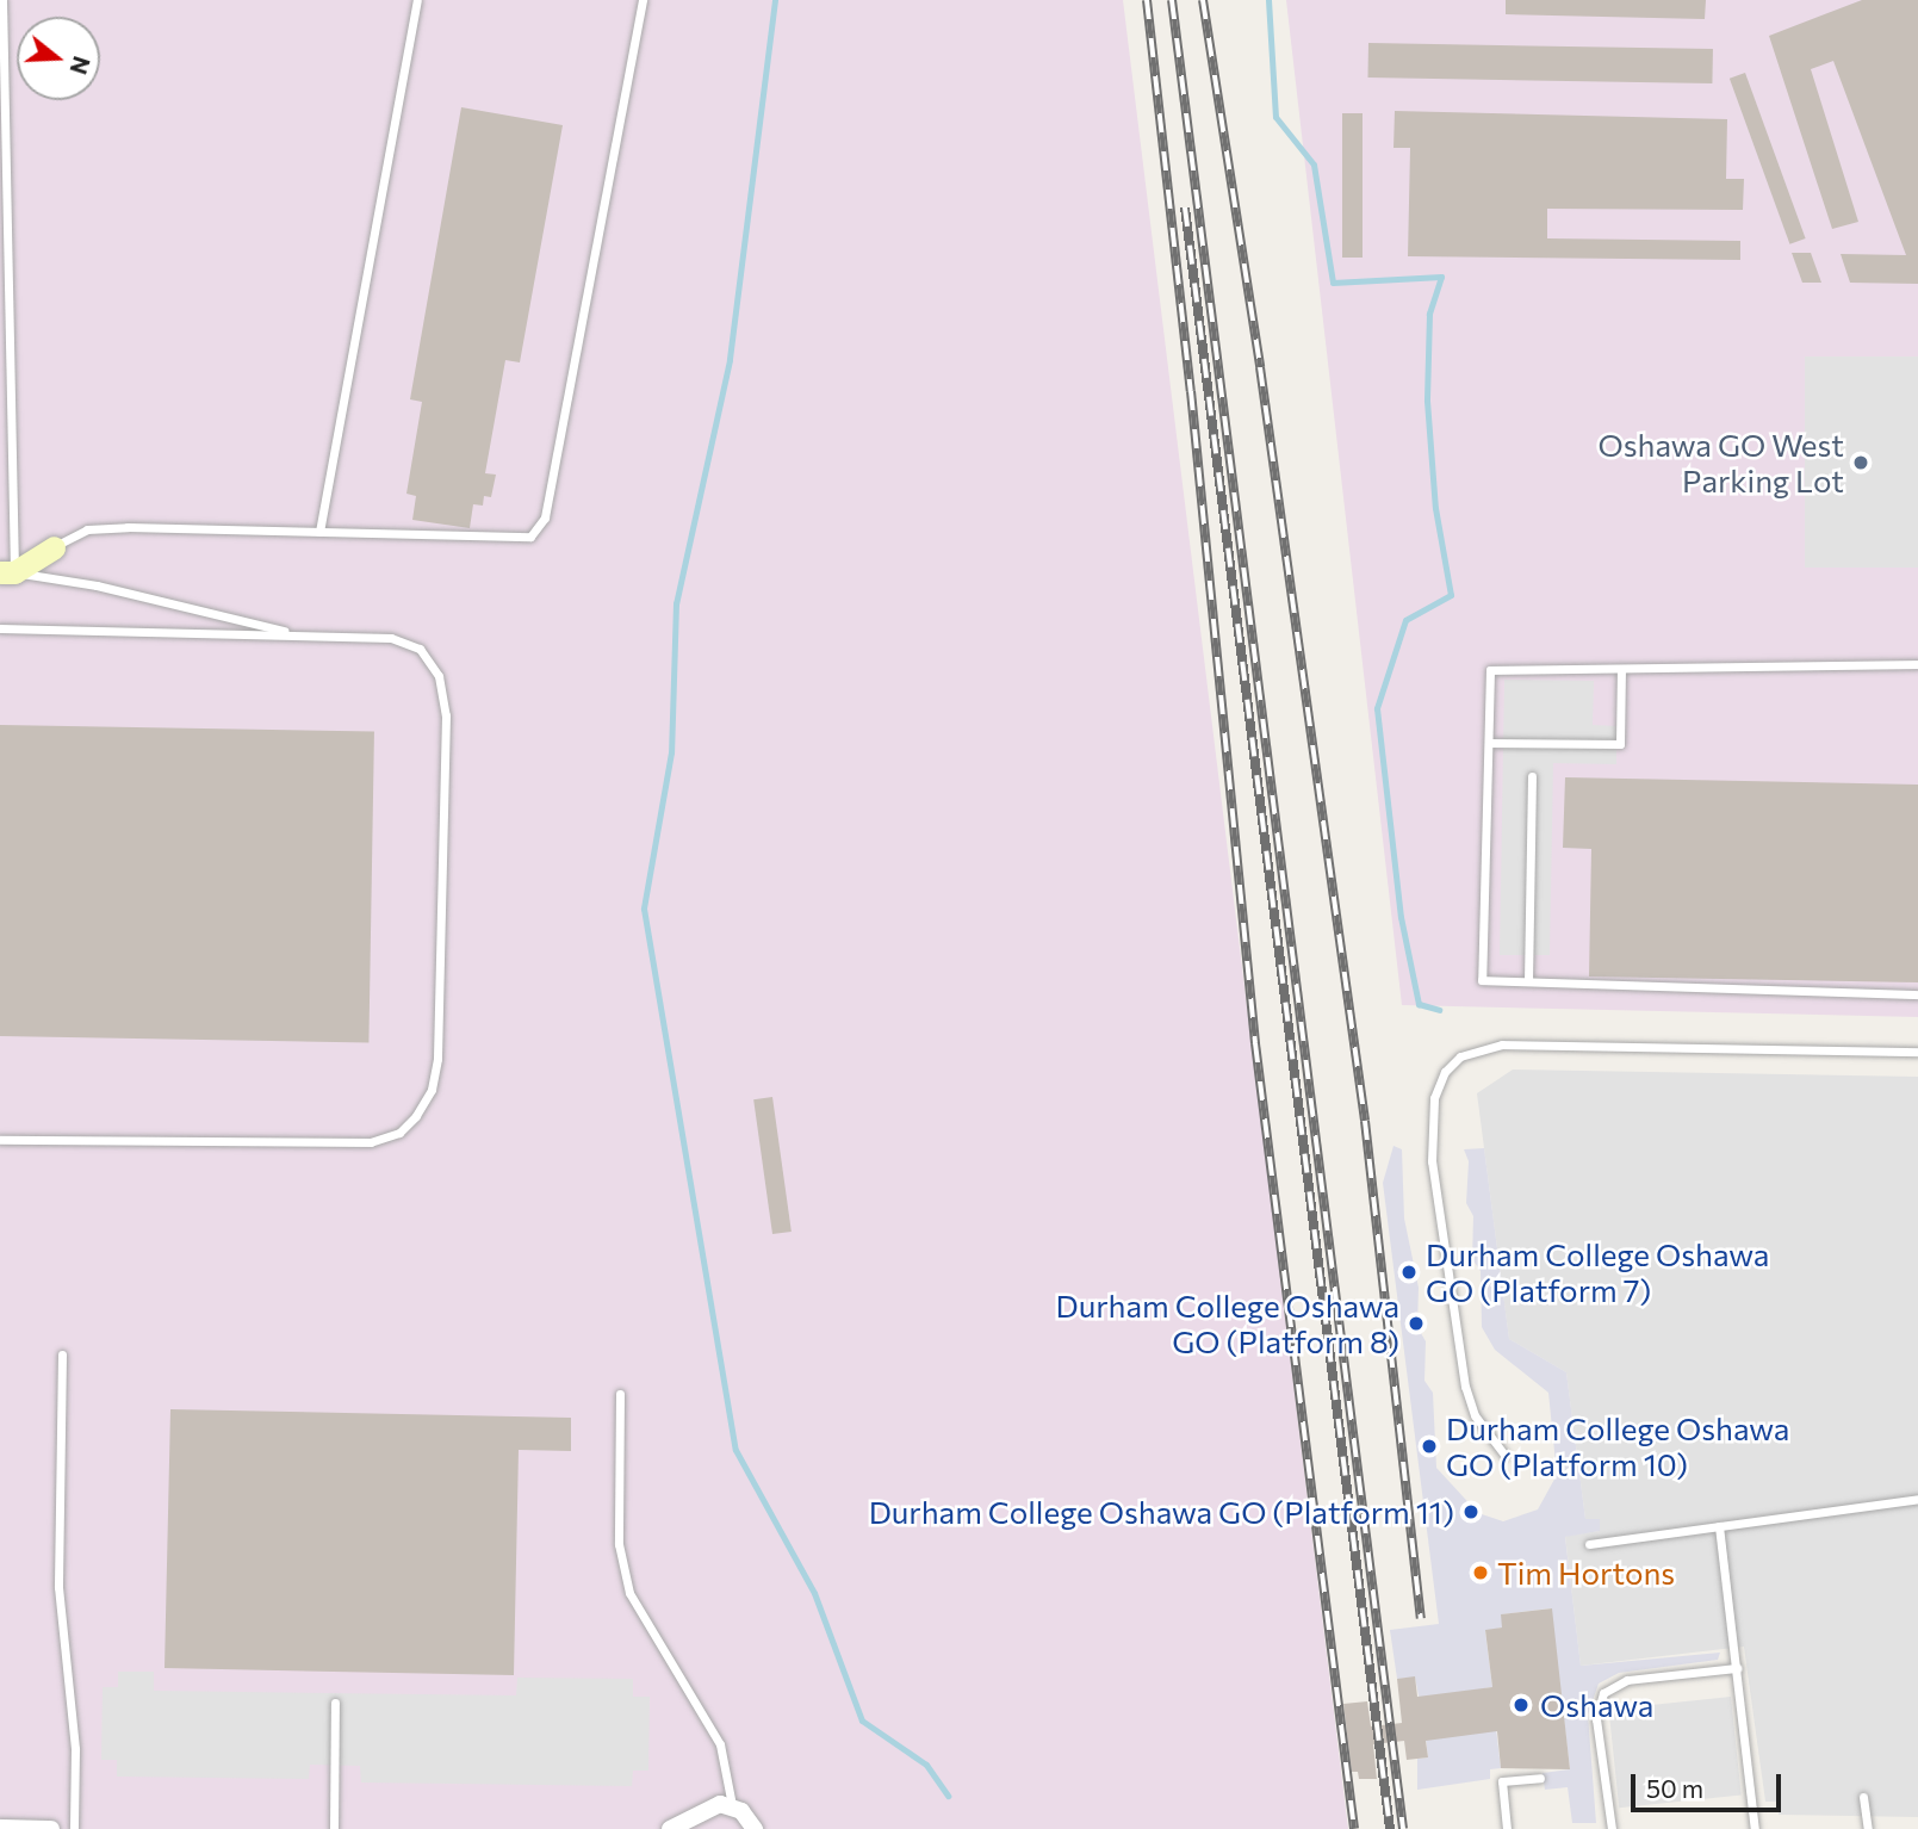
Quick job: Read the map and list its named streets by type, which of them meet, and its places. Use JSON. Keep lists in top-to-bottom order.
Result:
{
  "places": [
    "Oshawa GO West Parking Lot",
    "Durham College Oshawa GO (Platform 7)",
    "Durham College Oshawa GO (Platform 8)",
    "Durham College Oshawa GO (Platform 10)",
    "Durham College Oshawa GO (Platform 11)",
    "Tim Hortons",
    "Oshawa"
  ],
  "scale_bar": "50 m",
  "north": "right"
}
